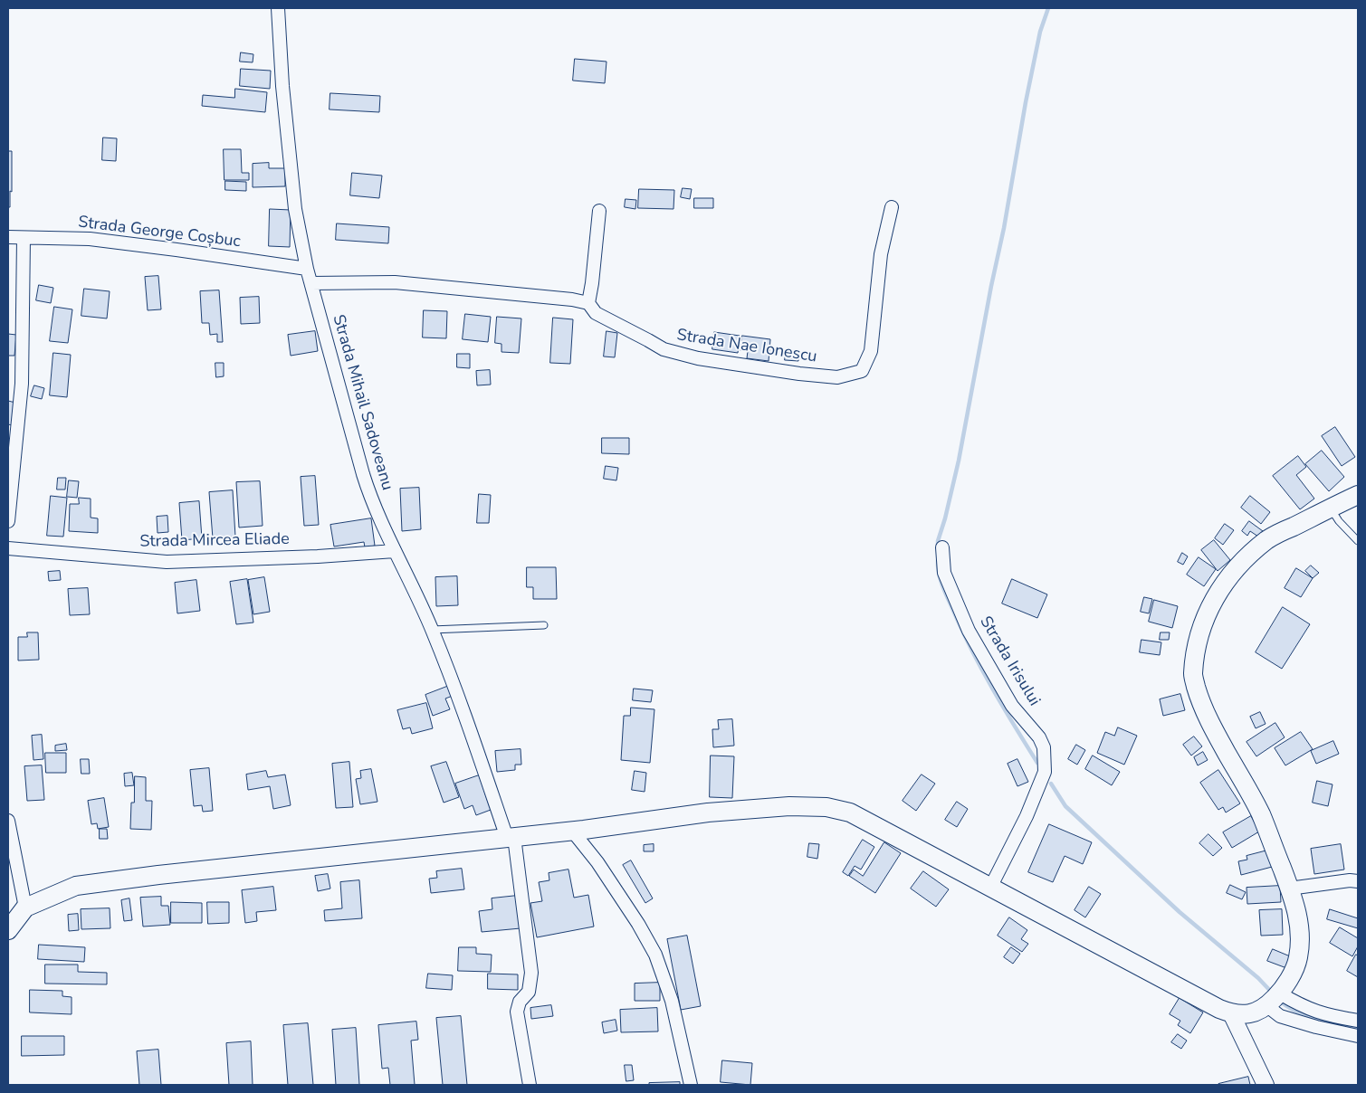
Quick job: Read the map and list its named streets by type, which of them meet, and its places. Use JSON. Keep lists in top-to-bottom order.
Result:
{
  "streets": {
    "street": [
      "Strada George Coșbuc",
      "Strada Nae Ionescu",
      "Strada Mihail Sadoveanu",
      "Strada Mircea Eliade",
      "Strada Irisului"
    ]
  },
  "crossings": [
    ["Strada George Coșbuc", "Strada Mihail Sadoveanu"],
    ["Strada Mihail Sadoveanu", "Strada Mircea Eliade"]
  ]
}
